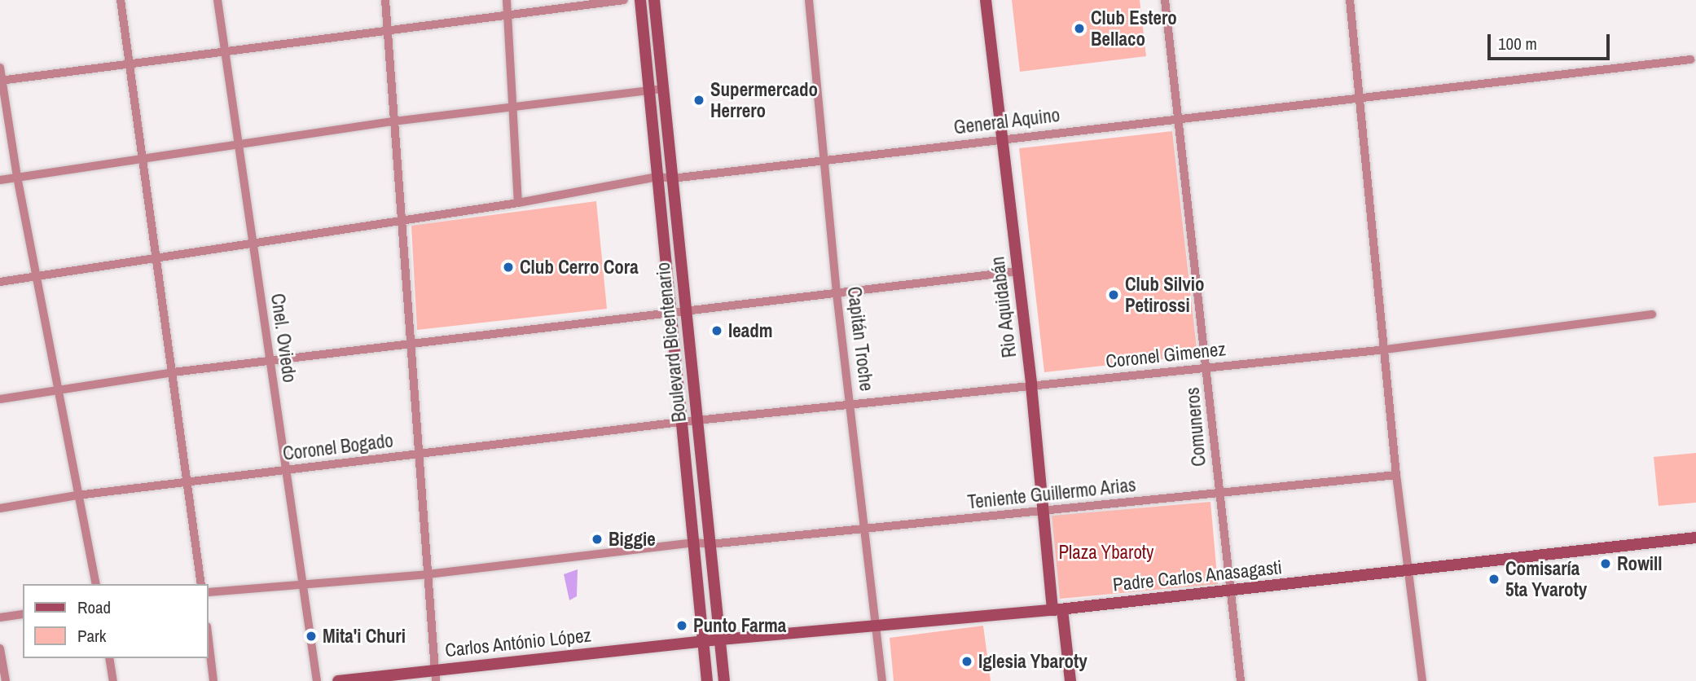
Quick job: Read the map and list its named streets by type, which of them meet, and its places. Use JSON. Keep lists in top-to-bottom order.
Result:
{
  "streets": {
    "main road": [
      "Rio Aquidabán",
      "Boulevard Bicentenario",
      "Padre Carlos Anasagasti",
      "Carlos António López"
    ],
    "street": [
      "General Aquino",
      "Cnel. Oviedo",
      "Capitán Troche",
      "Coronel Gimenez",
      "Comuneros",
      "Coronel Bogado",
      "Teniente Guillermo Arias"
    ]
  },
  "crossings": [
    ["General Aquino", "Rio Aquidabán"],
    ["General Aquino", "Cnel. Oviedo"],
    ["General Aquino", "Capitán Troche"],
    ["General Aquino", "Boulevard Bicentenario"],
    ["General Aquino", "Comuneros"],
    ["Rio Aquidabán", "Coronel Gimenez"],
    ["Rio Aquidabán", "Teniente Guillermo Arias"],
    ["Rio Aquidabán", "Padre Carlos Anasagasti"],
    ["Cnel. Oviedo", "Coronel Bogado"],
    ["Cnel. Oviedo", "Teniente Guillermo Arias"],
    ["Capitán Troche", "Coronel Gimenez"],
    ["Capitán Troche", "Teniente Guillermo Arias"],
    ["Capitán Troche", "Padre Carlos Anasagasti"],
    ["Boulevard Bicentenario", "Coronel Gimenez"],
    ["Boulevard Bicentenario", "Coronel Bogado"],
    ["Boulevard Bicentenario", "Teniente Guillermo Arias"],
    ["Boulevard Bicentenario", "Padre Carlos Anasagasti"],
    ["Boulevard Bicentenario", "Carlos António López"],
    ["Coronel Gimenez", "Comuneros"],
    ["Coronel Gimenez", "Coronel Bogado"],
    ["Comuneros", "Teniente Guillermo Arias"],
    ["Comuneros", "Padre Carlos Anasagasti"],
    ["Padre Carlos Anasagasti", "Carlos António López"]
  ],
  "parks": ["Plaza Ybaroty"],
  "places": [
    "Club Estero Bellaco",
    "Supermercado Herrero",
    "Club Cerro Cora",
    "Club Silvio Petirossi",
    "Ieadm",
    "Biggie",
    "Rowill",
    "Comisaría 5ta Yvaroty",
    "Punto Farma",
    "Mita'i Churi",
    "Iglesia Ybaroty"
  ],
  "legend": ["Road", "Park"],
  "scale_bar": "100 m"
}
